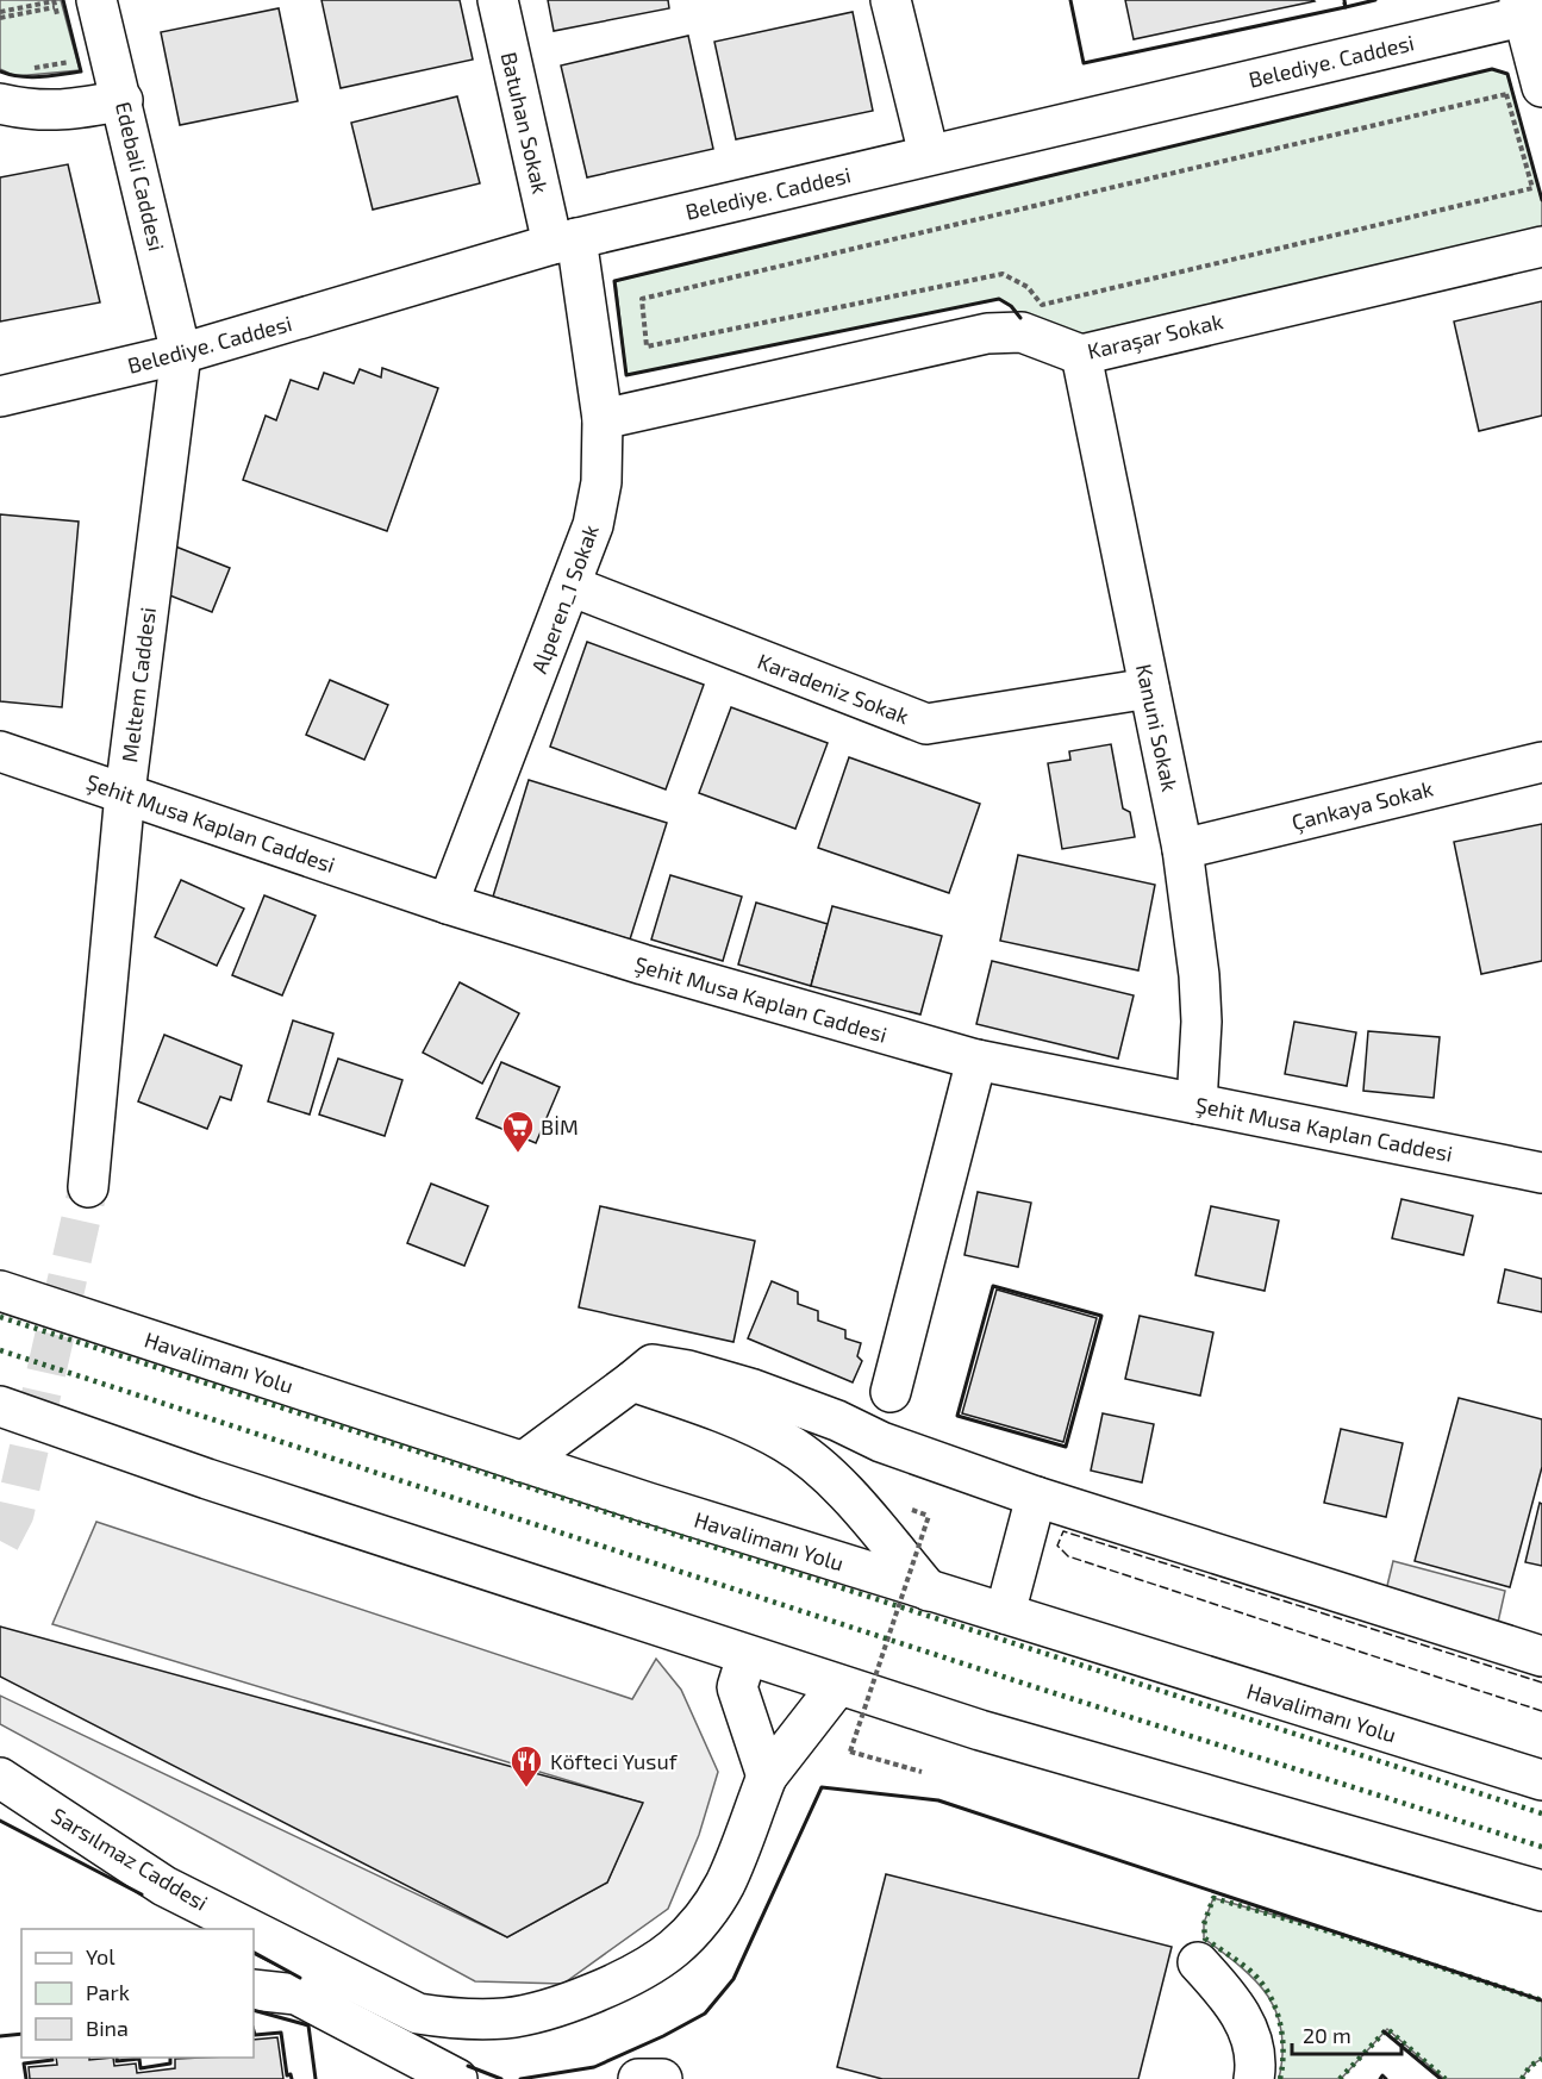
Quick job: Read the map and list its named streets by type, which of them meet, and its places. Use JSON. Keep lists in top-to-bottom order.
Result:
{
  "streets": {
    "main road": [
      "Belediye. Caddesi",
      "Batuhan Sokak",
      "Edebali Caddesi",
      "Karaşar Sokak",
      "Alperen_1 Sokak",
      "Meltem Caddesi",
      "Karadeniz Sokak",
      "Kanuni Sokak",
      "Çankaya Sokak",
      "Şehit Musa Kaplan Caddesi",
      "Havalimanı Yolu",
      "Sarsılmaz Caddesi"
    ]
  },
  "crossings": [
    ["Belediye. Caddesi", "Batuhan Sokak"],
    ["Belediye. Caddesi", "Edebali Caddesi"],
    ["Belediye. Caddesi", "Alperen_1 Sokak"],
    ["Belediye. Caddesi", "Meltem Caddesi"],
    ["Batuhan Sokak", "Alperen_1 Sokak"],
    ["Edebali Caddesi", "Meltem Caddesi"],
    ["Karaşar Sokak", "Alperen_1 Sokak"],
    ["Karaşar Sokak", "Kanuni Sokak"],
    ["Alperen_1 Sokak", "Karadeniz Sokak"],
    ["Alperen_1 Sokak", "Şehit Musa Kaplan Caddesi"],
    ["Meltem Caddesi", "Şehit Musa Kaplan Caddesi"],
    ["Karadeniz Sokak", "Kanuni Sokak"],
    ["Kanuni Sokak", "Çankaya Sokak"],
    ["Kanuni Sokak", "Şehit Musa Kaplan Caddesi"]
  ],
  "places": {
    "supermarket": ["BİM"],
    "restaurant": ["Köfteci Yusuf"]
  },
  "legend": ["Yol", "Park", "Bina"],
  "scale_bar": "20 m"
}
